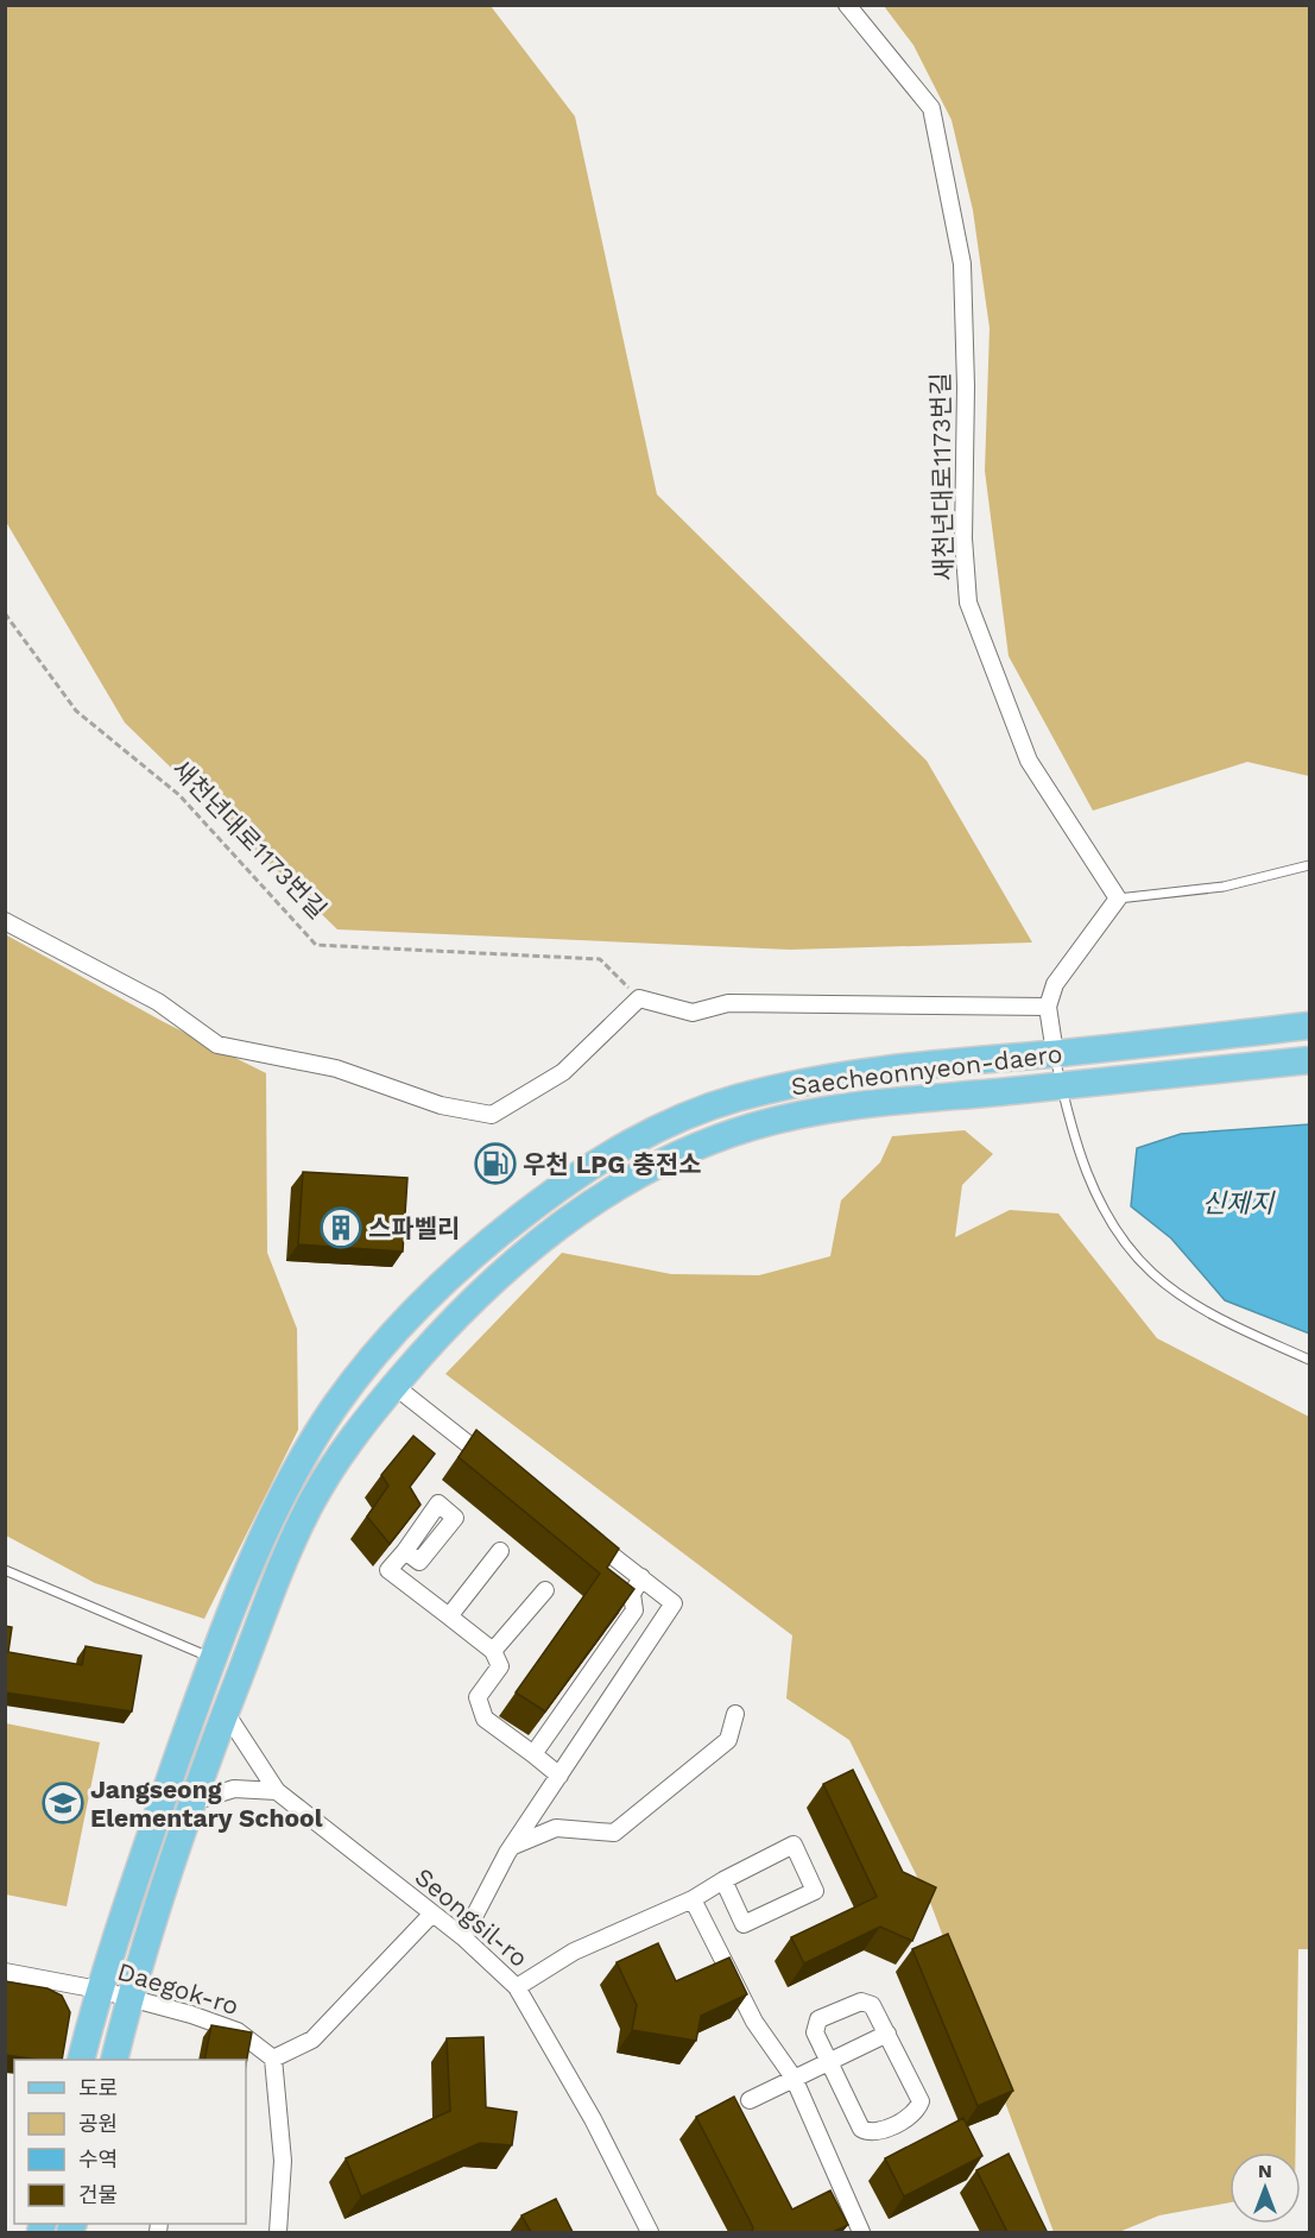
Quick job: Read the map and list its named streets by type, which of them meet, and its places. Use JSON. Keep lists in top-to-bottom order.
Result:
{
  "streets": {
    "main road": ["Saecheonnyeon-daero"],
    "street": ["새천년대로1173번길", "Seongsil-ro", "Daegok-ro"]
  },
  "crossings": [
    ["Saecheonnyeon-daero", "Seongsil-ro"],
    ["Saecheonnyeon-daero", "Daegok-ro"]
  ],
  "water": ["신제지"],
  "places": {
    "fuel station": ["우천 LPG 충전소"],
    "building": ["스파벨리"],
    "school or university": ["Jangseong Elementary School"]
  },
  "legend": [
    "도로",
    "공원",
    "수역",
    "건물"
  ],
  "north": "top"
}
